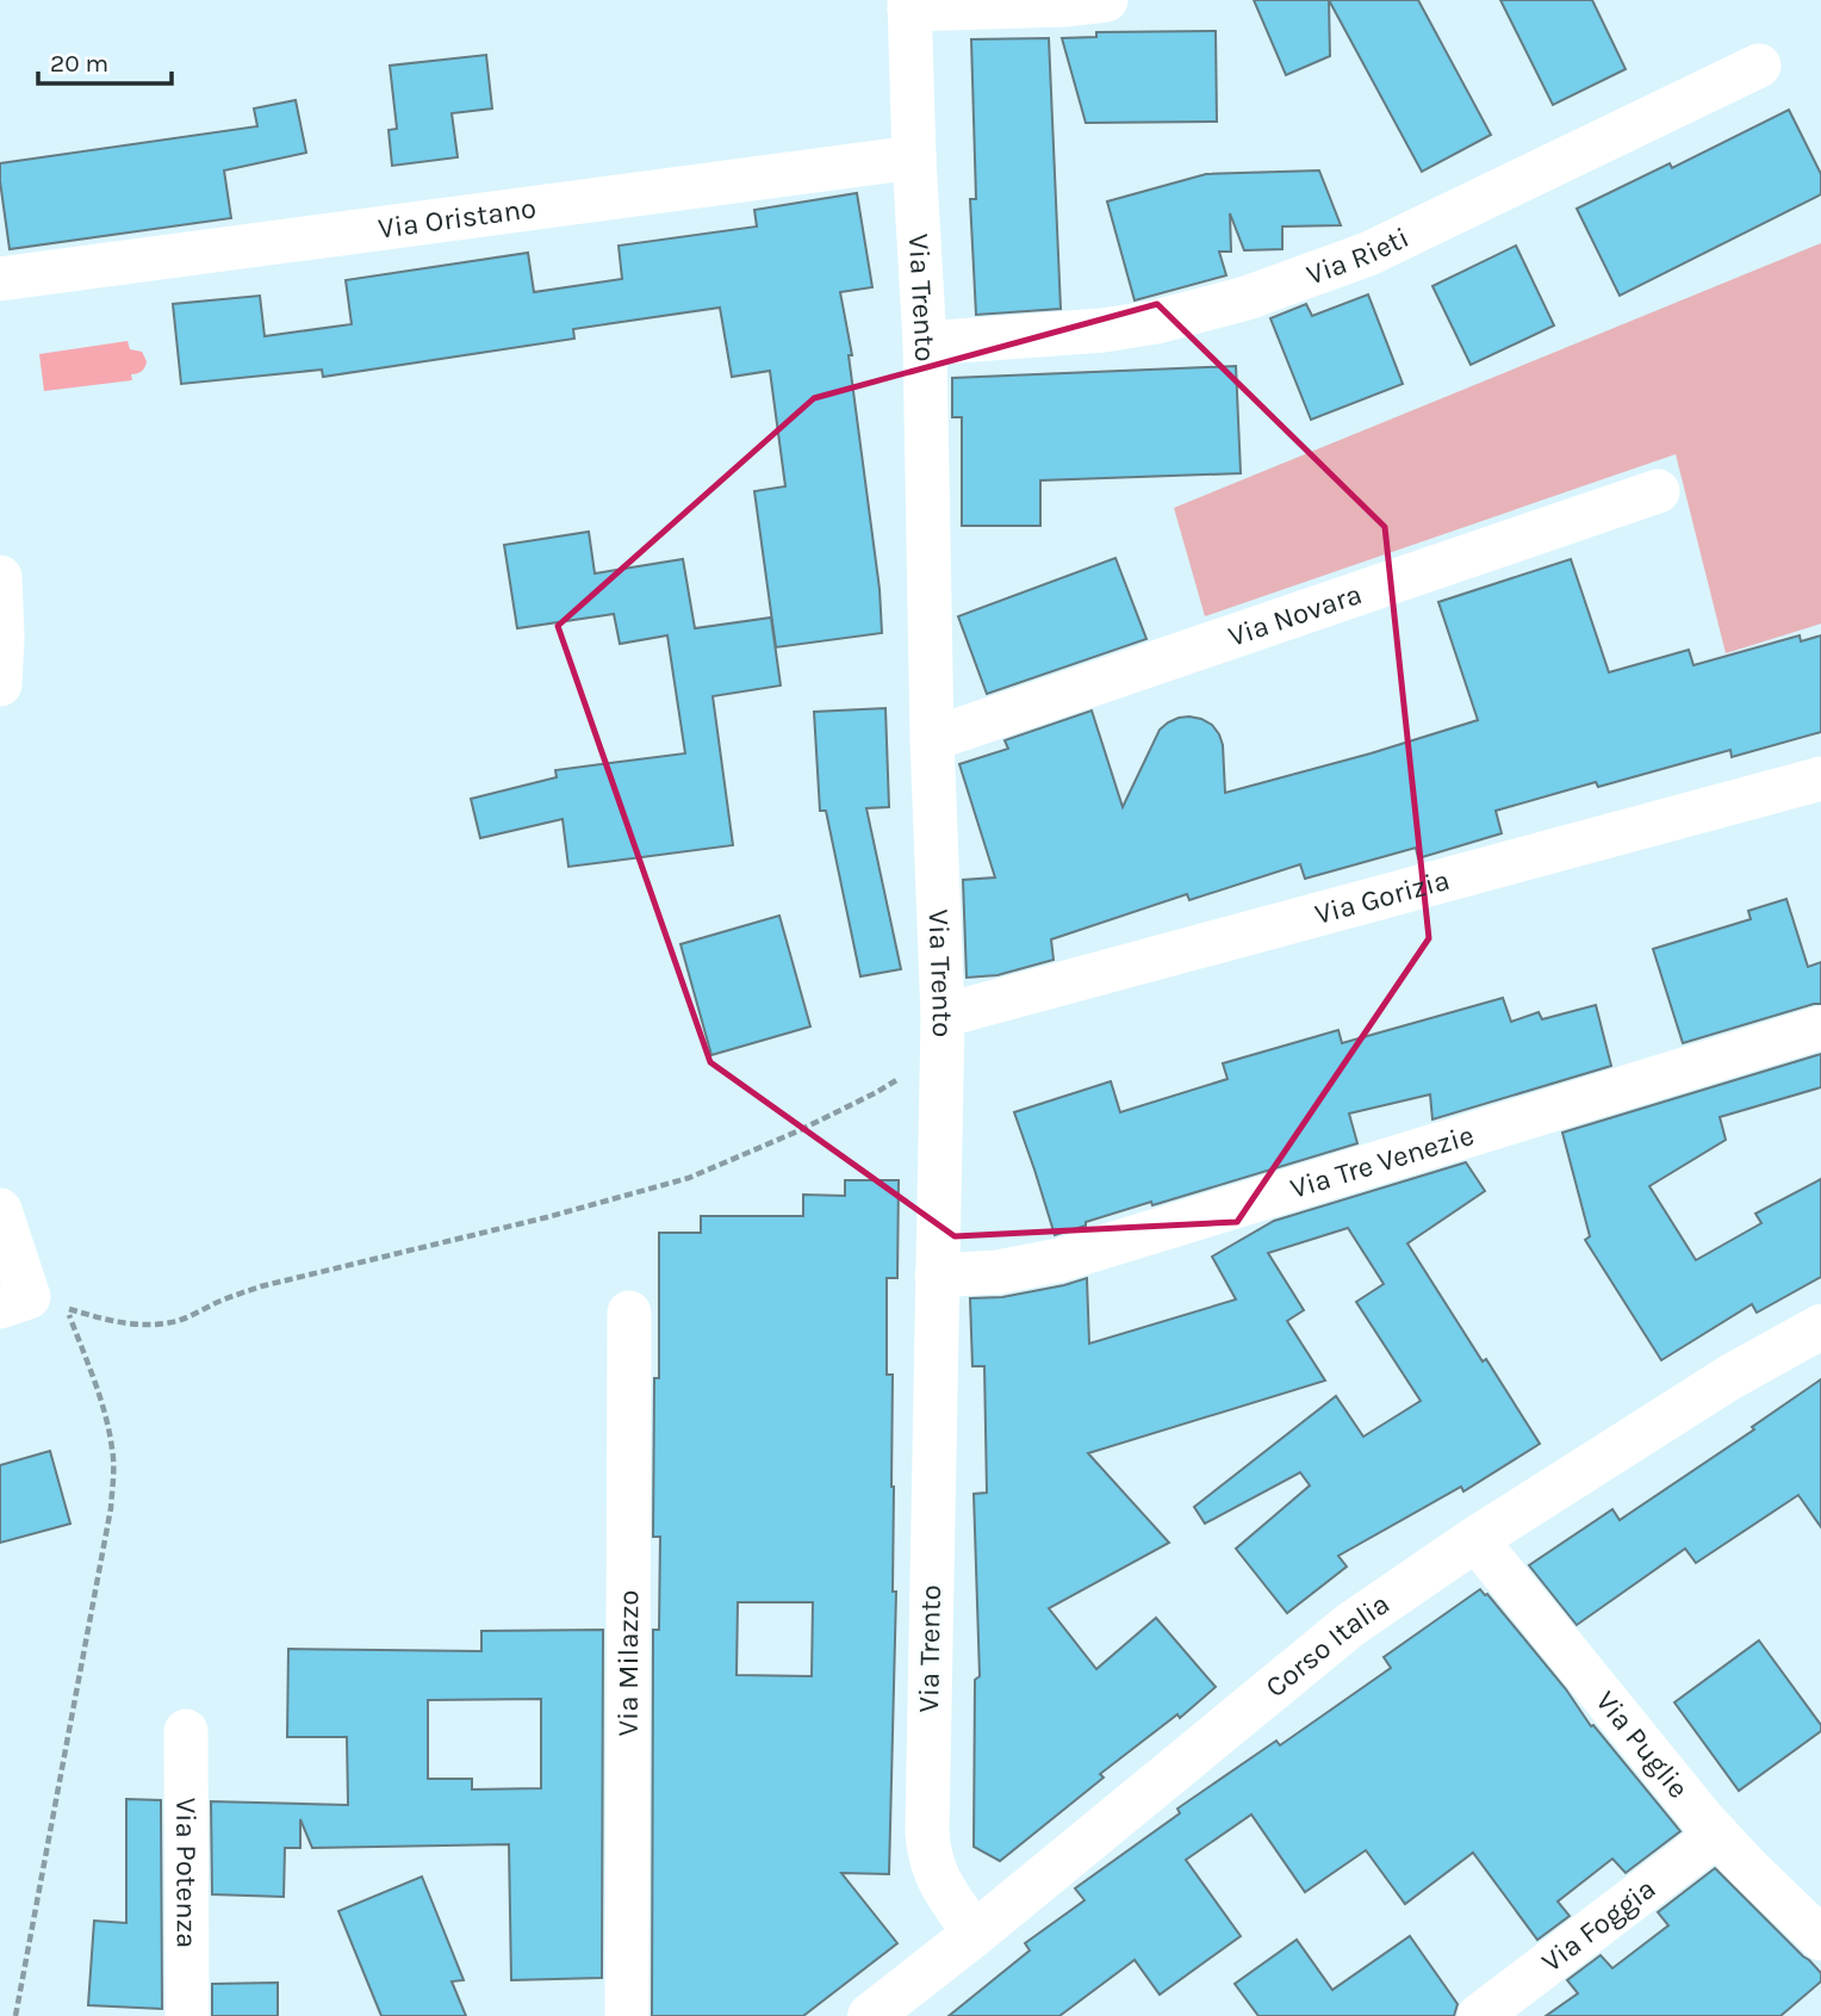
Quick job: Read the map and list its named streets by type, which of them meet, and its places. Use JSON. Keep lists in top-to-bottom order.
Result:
{
  "streets": {
    "street": [
      "Via Oristano",
      "Via Rieti",
      "Via Trento",
      "Via Novara",
      "Via Gorizia",
      "Via Tre Venezie",
      "Corso Italia",
      "Via Milazzo",
      "Via Puglie",
      "Via Potenza",
      "Via Foggia"
    ]
  },
  "crossings": [
    ["Via Oristano", "Via Trento"],
    ["Via Rieti", "Via Trento"],
    ["Via Trento", "Via Novara"],
    ["Via Trento", "Via Gorizia"],
    ["Via Trento", "Via Tre Venezie"],
    ["Via Trento", "Corso Italia"],
    ["Corso Italia", "Via Puglie"],
    ["Via Puglie", "Via Foggia"]
  ],
  "scale_bar": "20 m"
}
